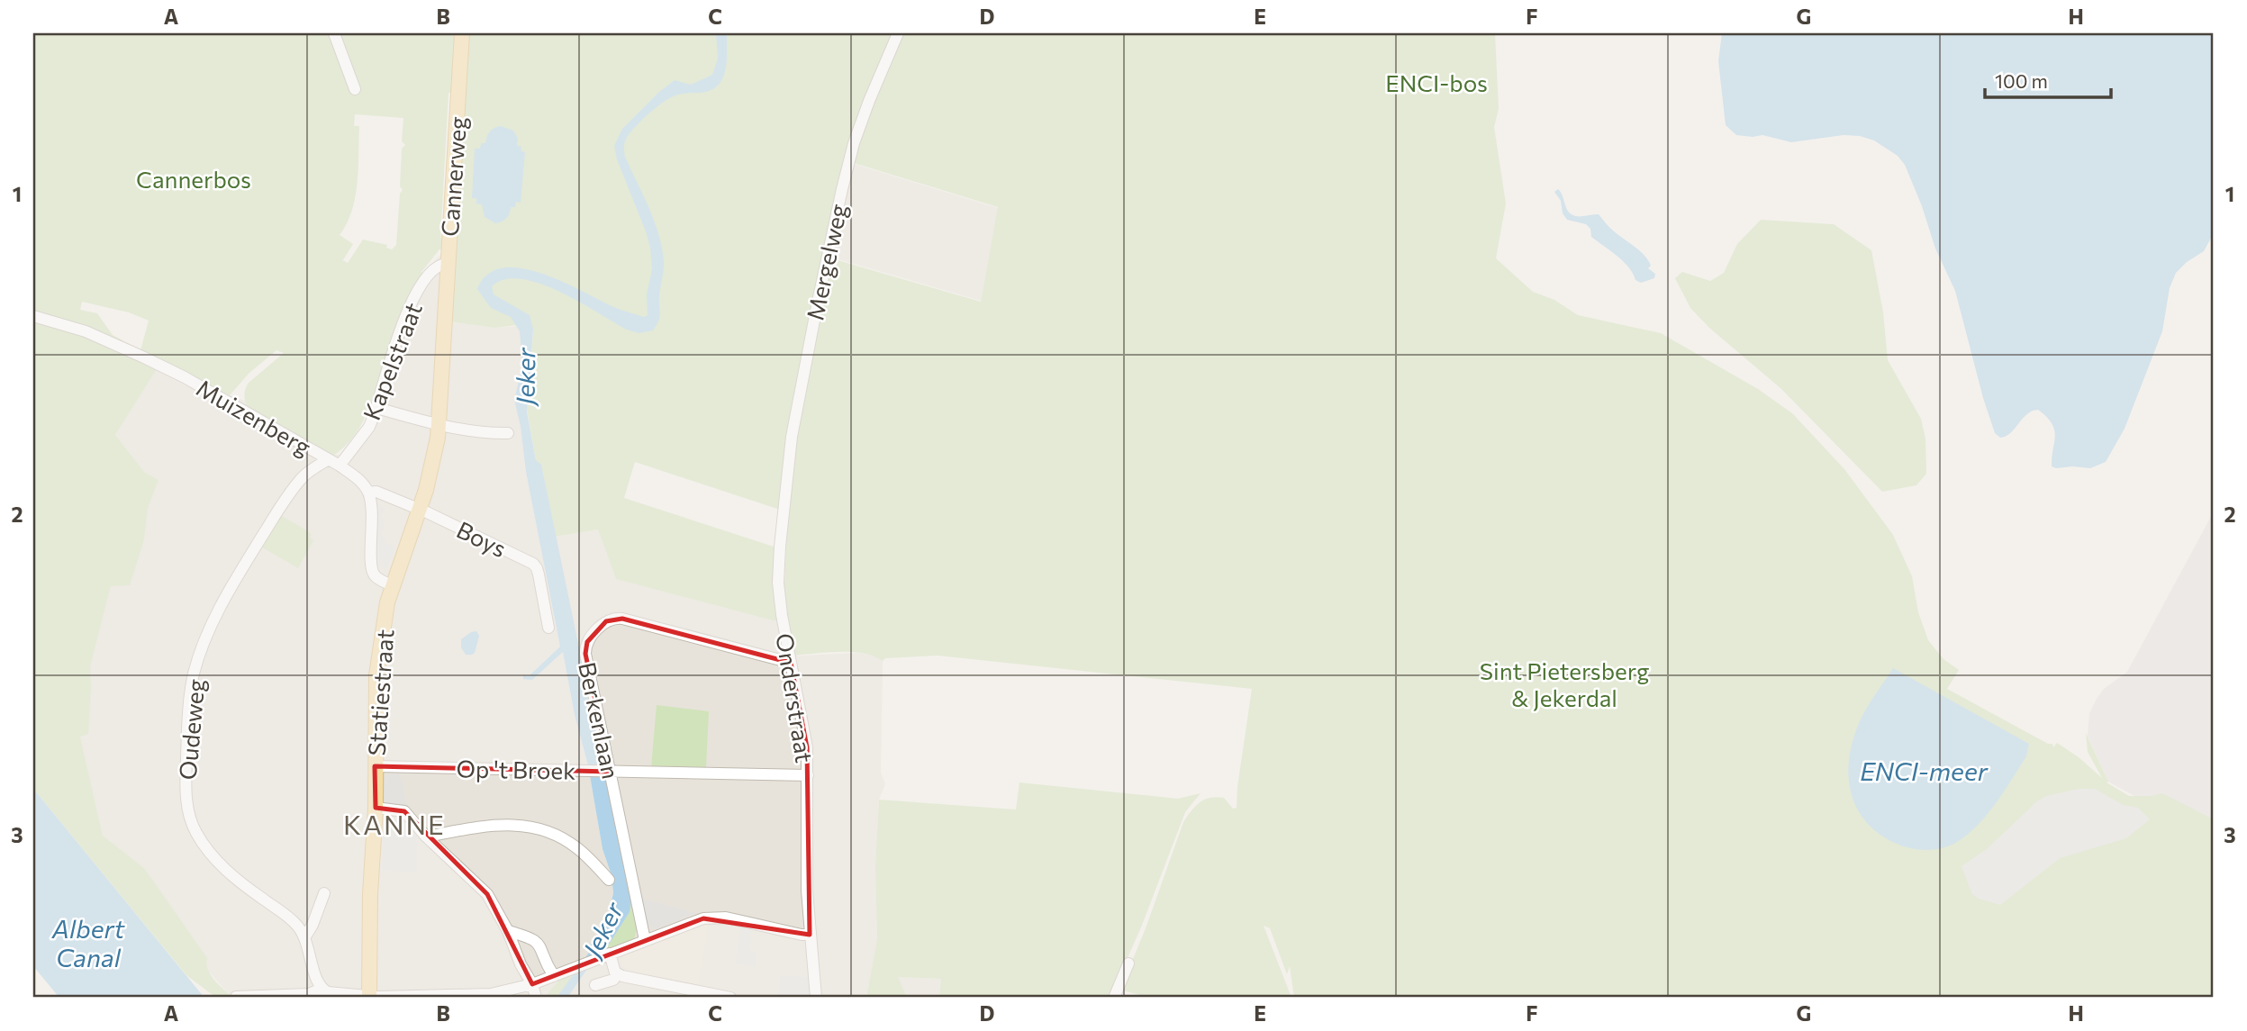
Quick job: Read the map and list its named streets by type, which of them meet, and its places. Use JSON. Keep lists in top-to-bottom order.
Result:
{
  "streets": {
    "main road": ["Cannerweg", "Statiestraat"],
    "street": [
      "Mergelweg",
      "Kapelstraat",
      "Muizenberg",
      "Boys",
      "Onderstraat",
      "Berkenlaan",
      "Oudeweg",
      "Op 't Broek"
    ]
  },
  "crossings": [
    ["Cannerweg", "Kapelstraat"],
    ["Cannerweg", "Statiestraat"],
    ["Mergelweg", "Onderstraat"],
    ["Kapelstraat", "Muizenberg"],
    ["Kapelstraat", "Oudeweg"],
    ["Muizenberg", "Boys"],
    ["Muizenberg", "Oudeweg"],
    ["Boys", "Statiestraat"],
    ["Statiestraat", "Op 't Broek"],
    ["Onderstraat", "Berkenlaan"],
    ["Onderstraat", "Op 't Broek"],
    ["Berkenlaan", "Op 't Broek"]
  ],
  "districts": ["KANNE"],
  "water": ["Jeker", "ENCI-meer", "Albert Canal"],
  "parks": ["ENCI-bos", "Cannerbos", "Sint Pietersberg & Jekerdal"],
  "scale_bar": "100 m",
  "grid": {
    "columns": [
      "A",
      "B",
      "C",
      "D",
      "E",
      "F",
      "G",
      "H"
    ],
    "rows": ["1", "2", "3"]
  }
}
